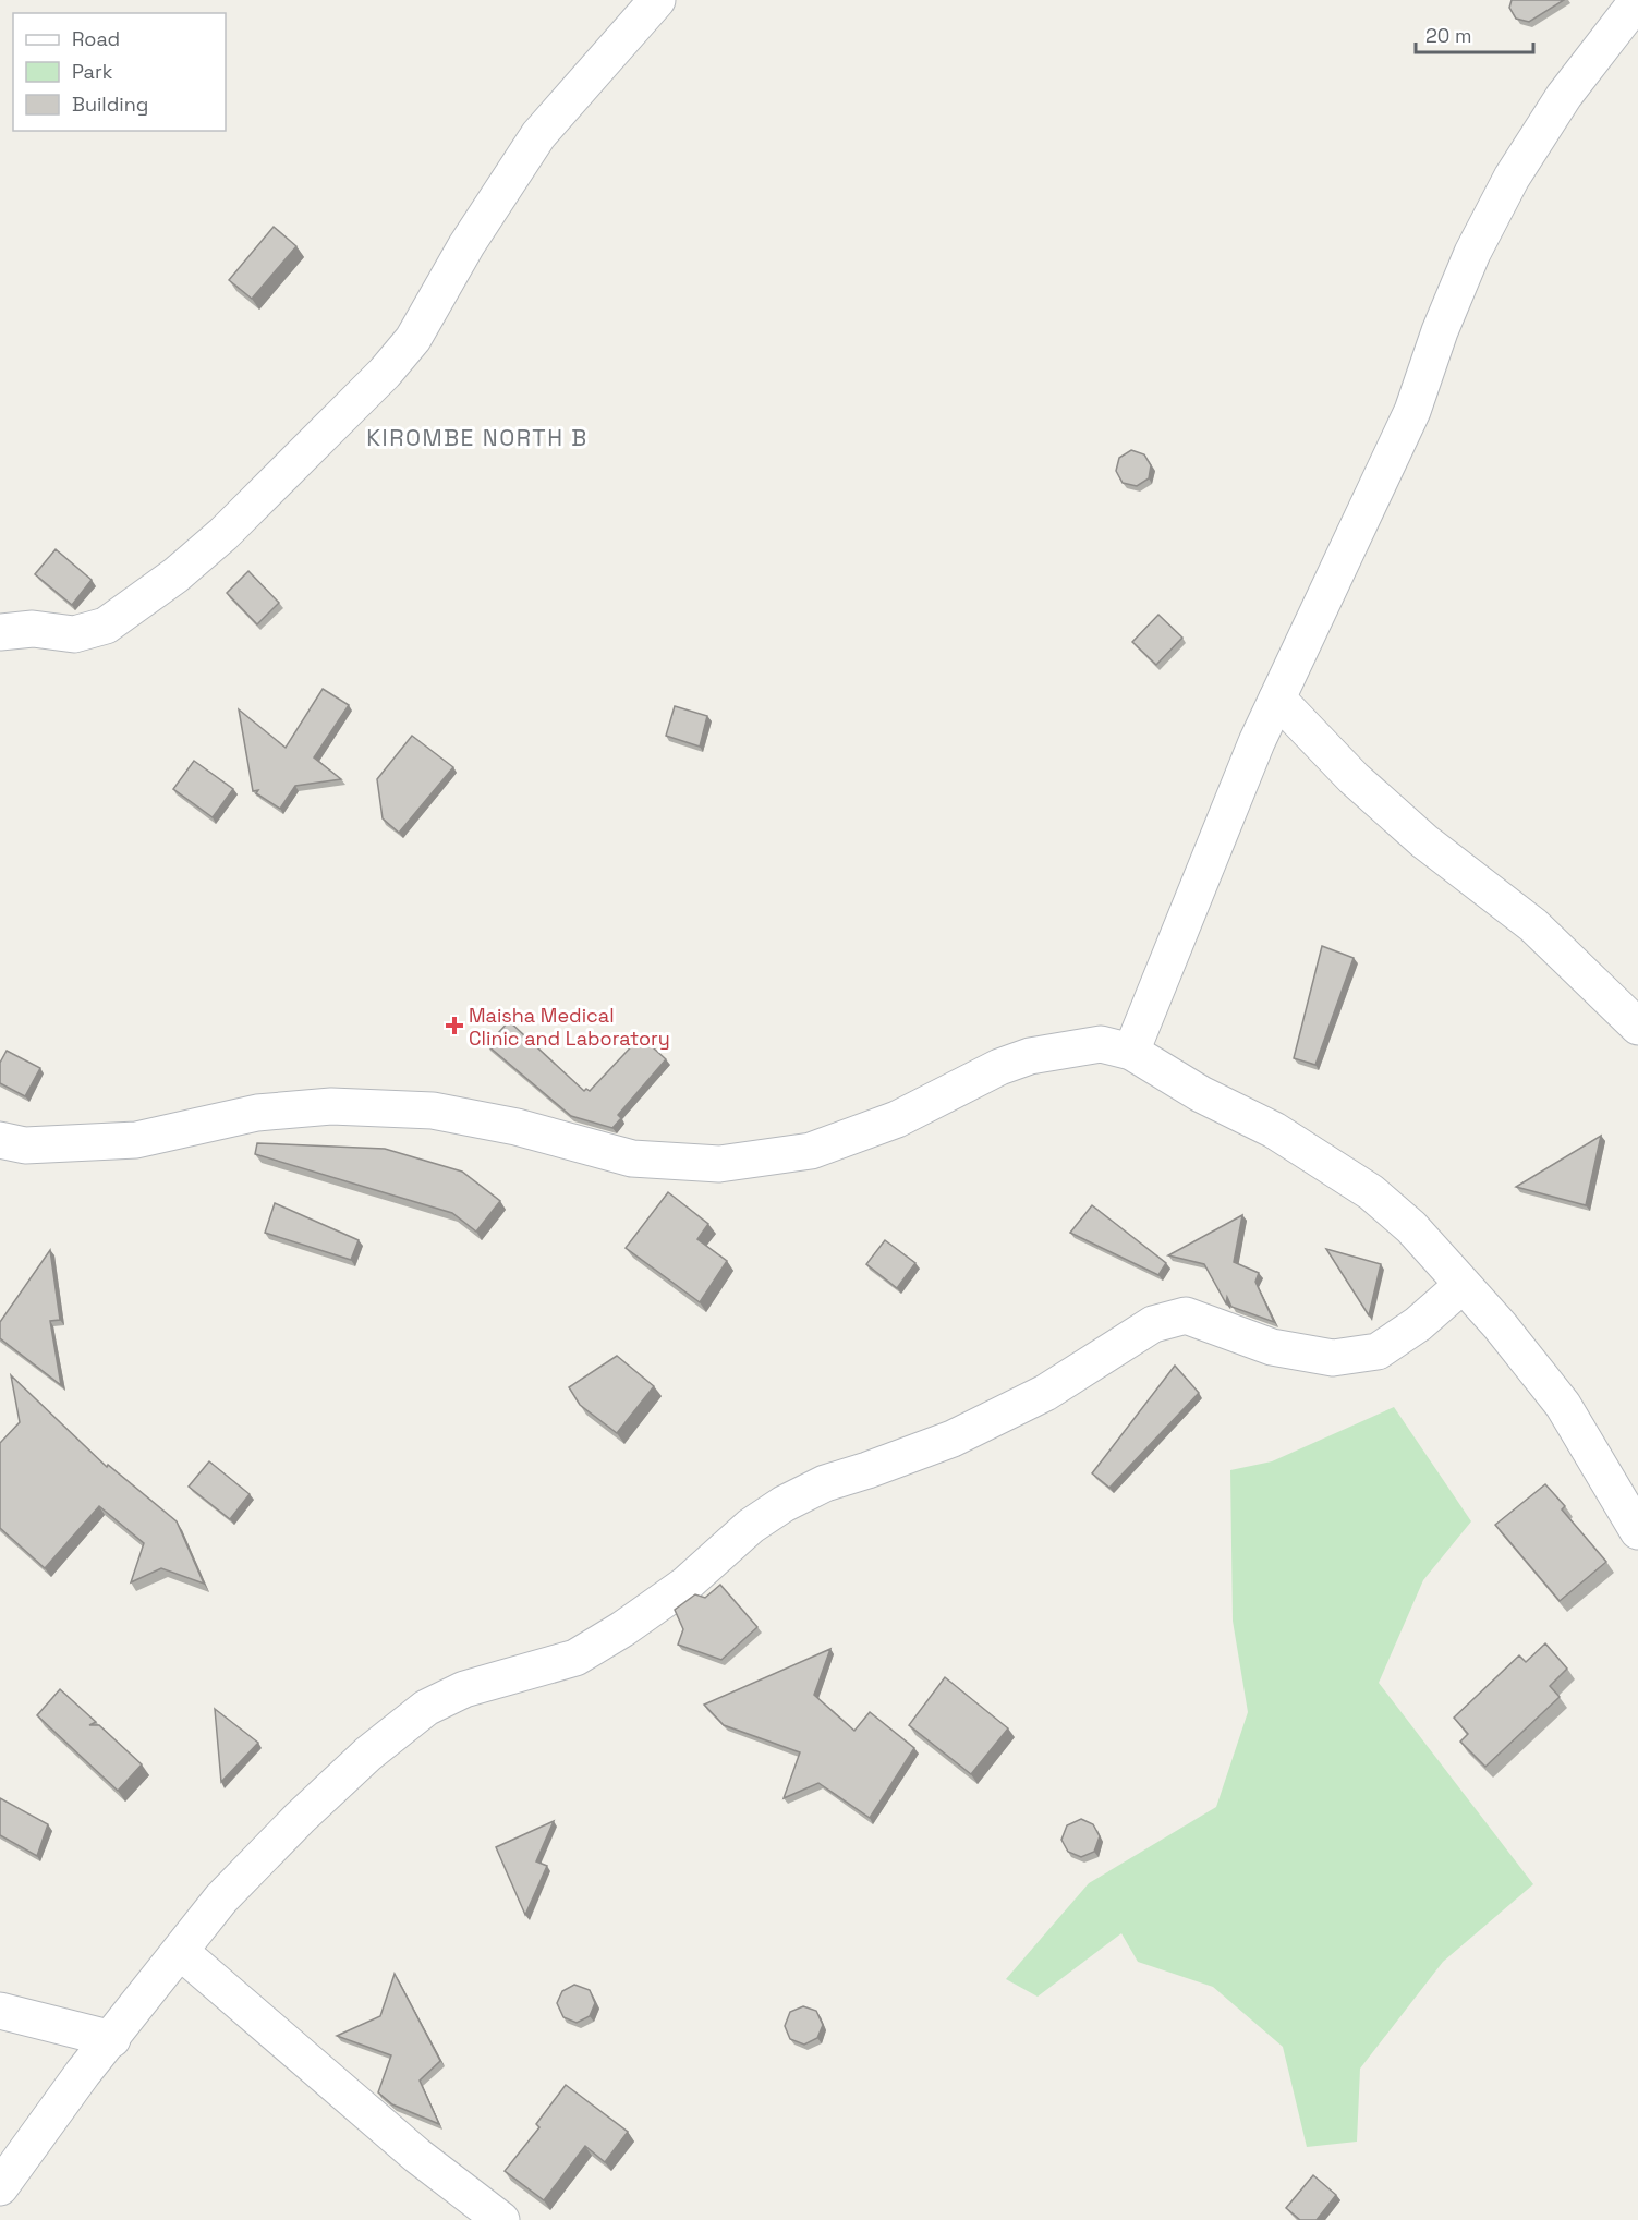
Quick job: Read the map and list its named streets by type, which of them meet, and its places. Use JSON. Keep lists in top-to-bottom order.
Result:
{
  "districts": ["KIROMBE NORTH B"],
  "places": {
    "health": ["Maisha Medical Clinic and Laboratory"]
  },
  "legend": ["Road", "Park", "Building"],
  "scale_bar": "20 m"
}
